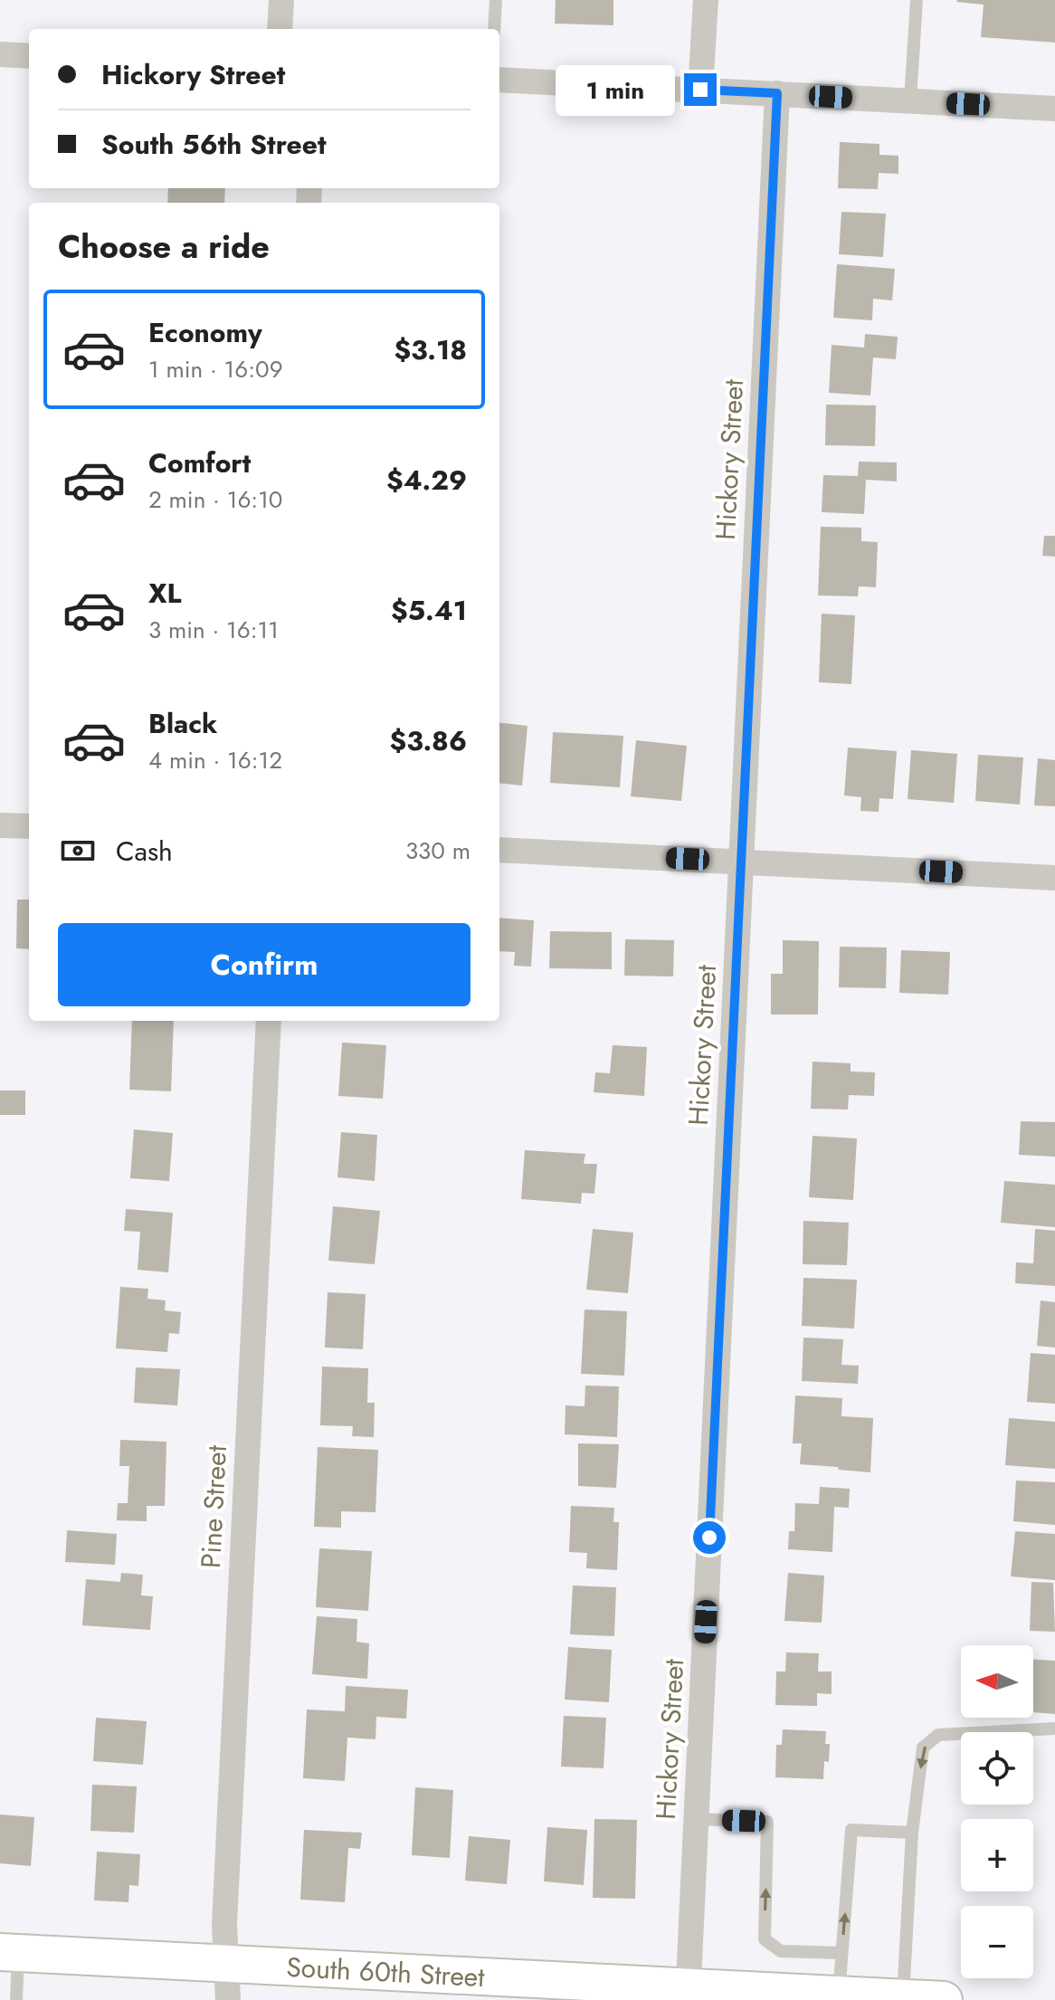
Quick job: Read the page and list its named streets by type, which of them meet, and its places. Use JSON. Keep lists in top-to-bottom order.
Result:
{
  "streets": {
    "main road": ["South 60th Street"],
    "street": ["Hickory Street", "Pine Street"]
  },
  "crossings": [
    ["Hickory Street", "South 60th Street"],
    ["Pine Street", "South 60th Street"]
  ],
  "north": "left",
  "page": {
    "banner": ["Hickory Street", "South 56th Street"],
    "bubble": "1 min",
    "heading": "Choose a ride",
    "list": [
      {
        "name": "Economy",
        "note": "1 min · 16:09",
        "value": "$3.18"
      },
      {
        "name": "Comfort",
        "note": "2 min · 16:10",
        "value": "$4.29"
      },
      {
        "name": "XL",
        "note": "3 min · 16:11",
        "value": "$5.41"
      },
      {
        "name": "Black",
        "note": "4 min · 16:12",
        "value": "$3.86"
      }
    ],
    "pay": ["Cash", "330 m"],
    "buttons": "Confirm",
    "map_buttons": ["+", "−"]
  }
}
